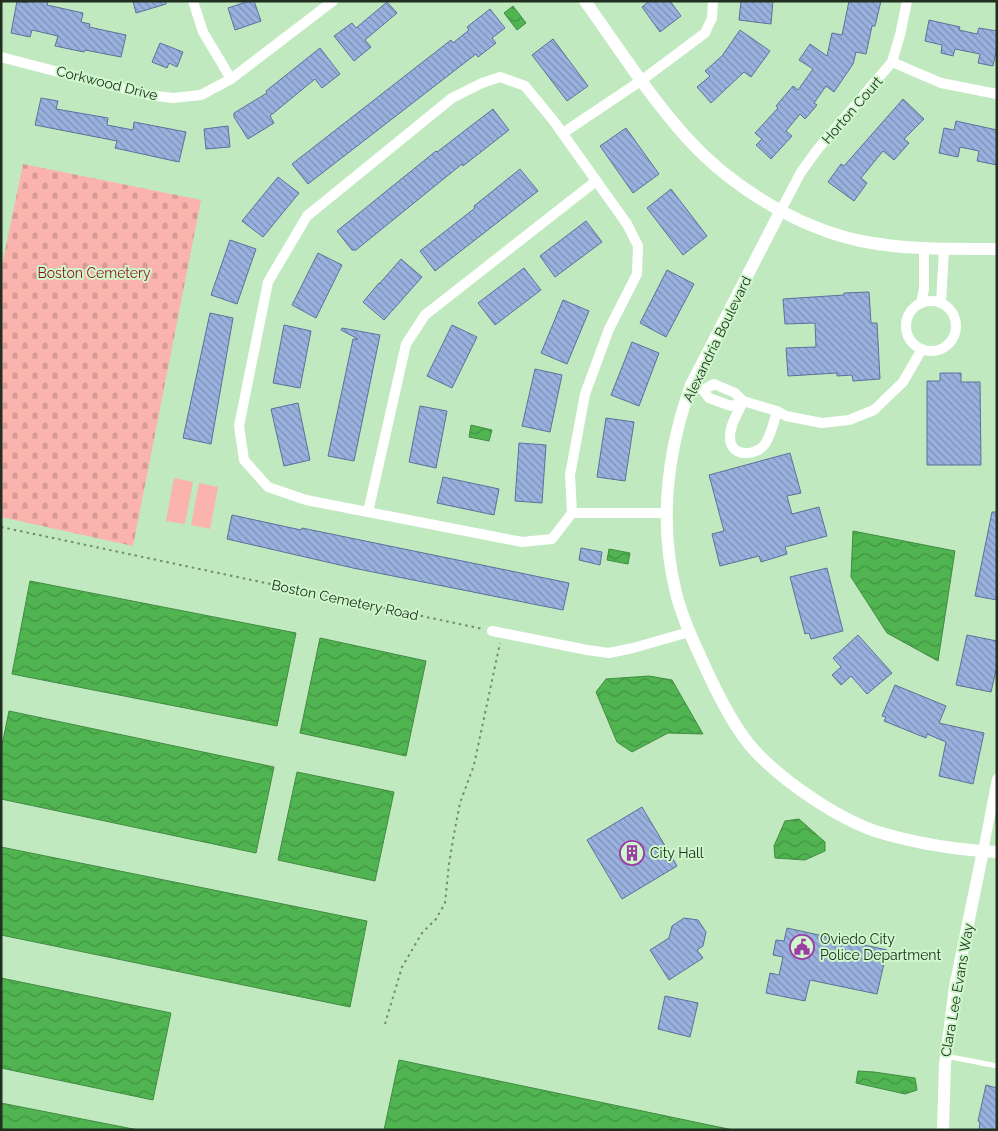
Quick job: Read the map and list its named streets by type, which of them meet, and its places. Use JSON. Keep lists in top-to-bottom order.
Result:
{
  "streets": {
    "street": [
      "Corkwood Drive",
      "Horton Court",
      "Alexandria Boulevard",
      "Clara Lee Evans Way"
    ],
    "path": ["Boston Cemetery Road"]
  },
  "crossings": [
    ["Horton Court", "Alexandria Boulevard"],
    ["Alexandria Boulevard", "Clara Lee Evans Way"]
  ],
  "parks": ["Boston Cemetery"],
  "places": {
    "building": ["City Hall"],
    "public building": ["Oviedo City Police Department"]
  }
}
